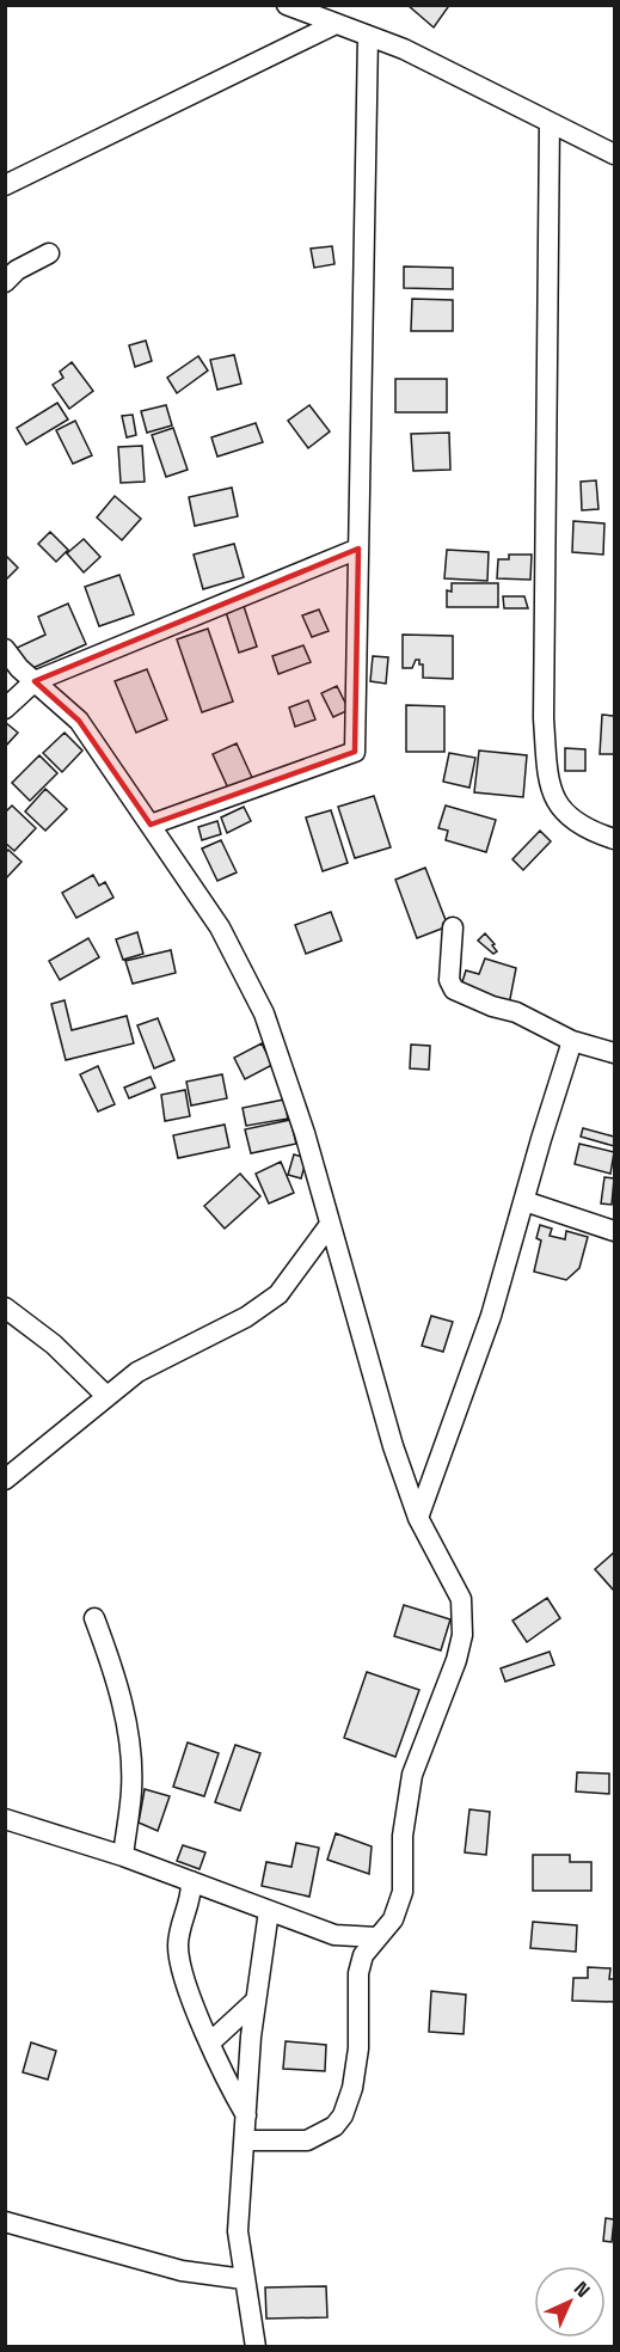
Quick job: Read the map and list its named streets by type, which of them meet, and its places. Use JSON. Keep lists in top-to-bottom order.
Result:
{
  "north": "top right"
}
